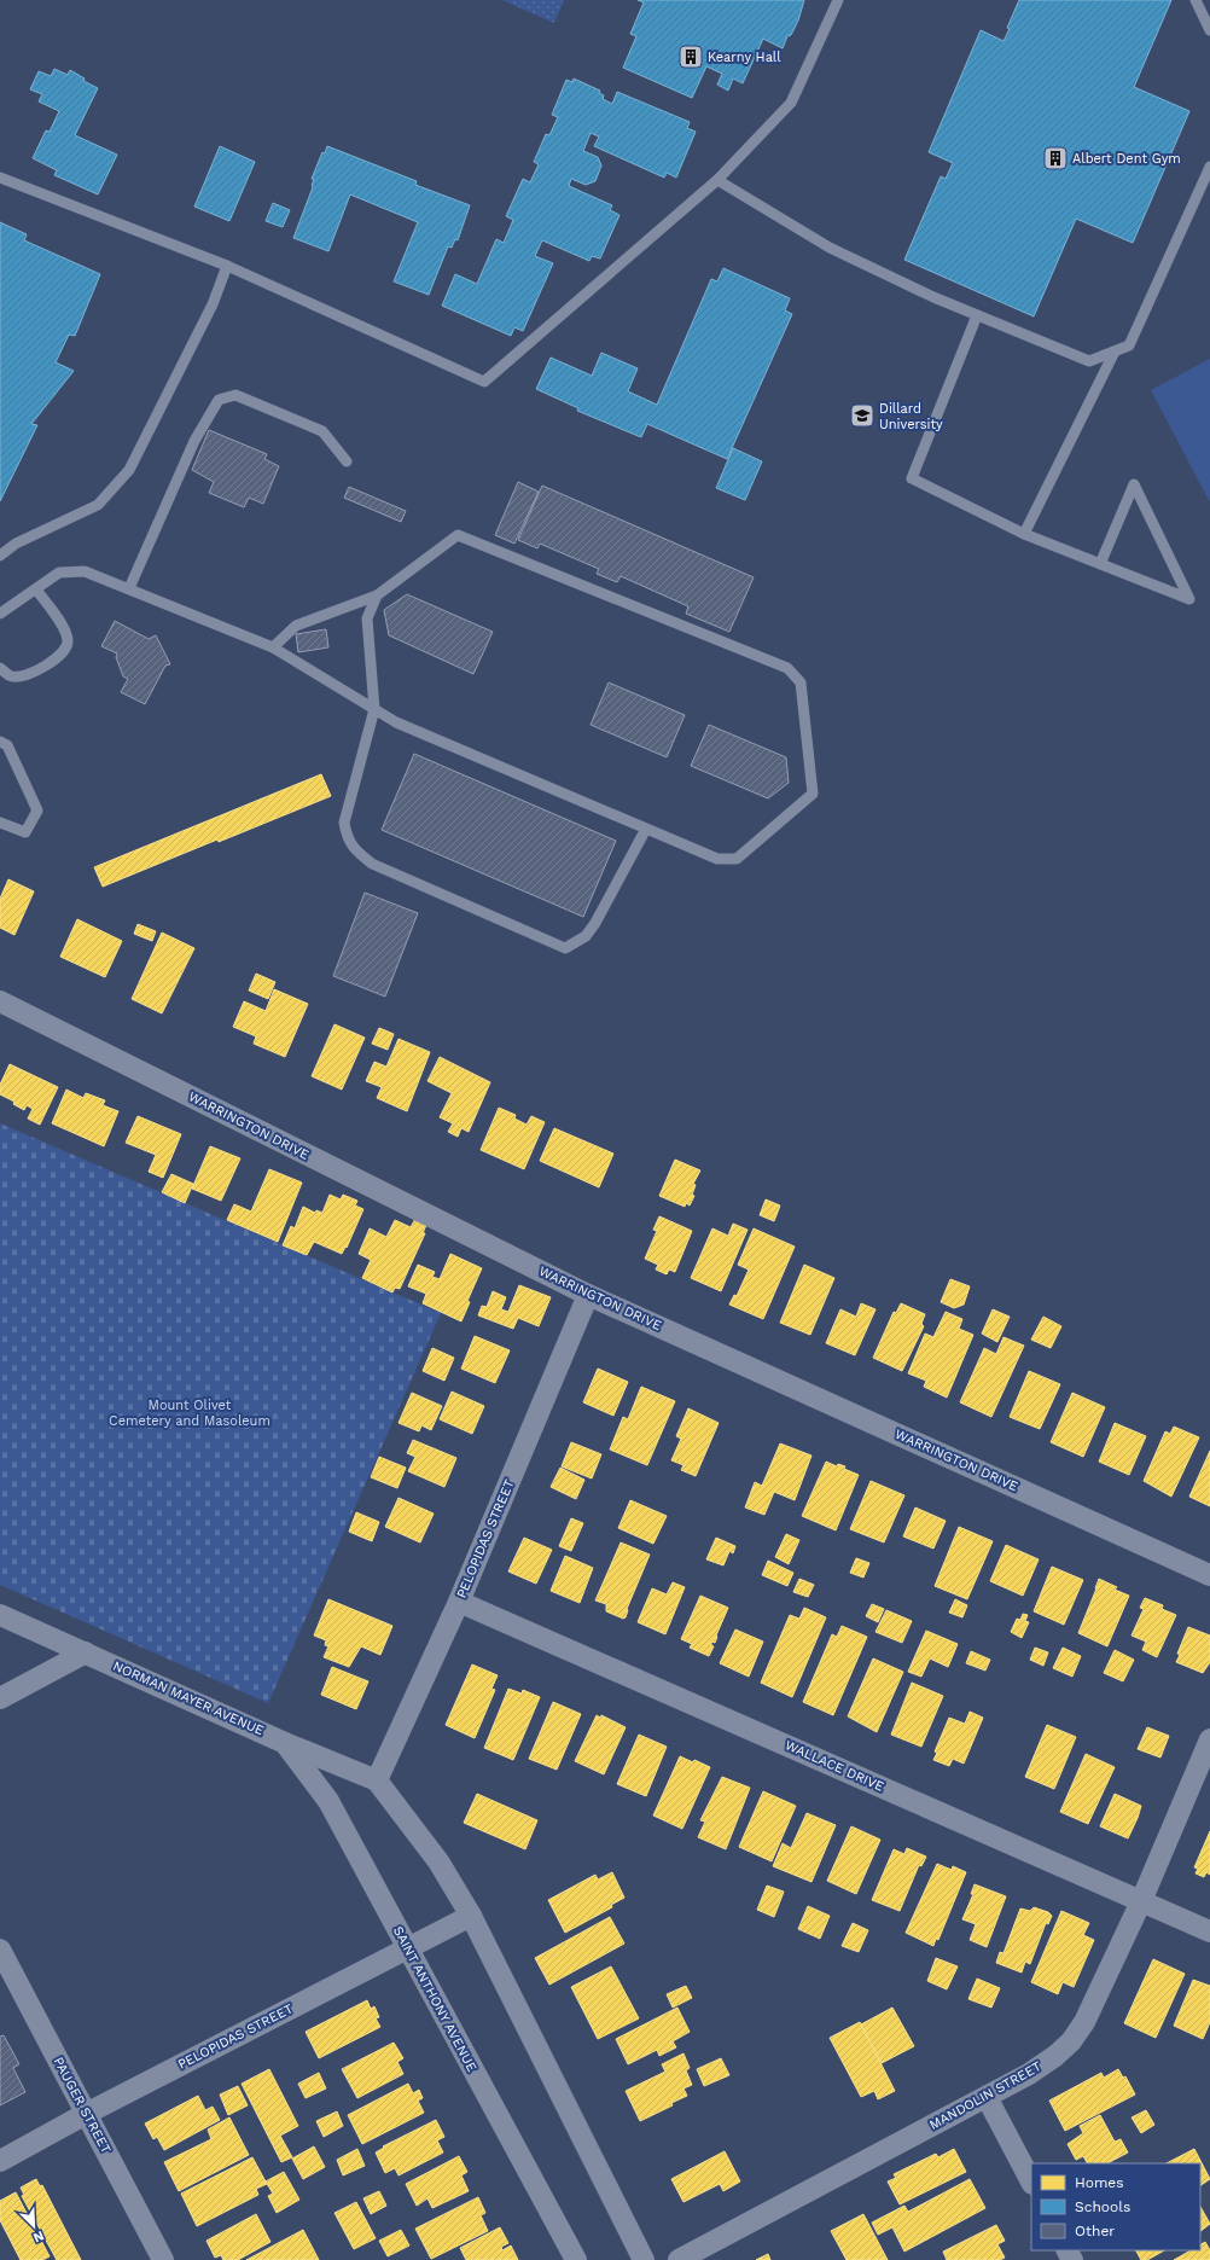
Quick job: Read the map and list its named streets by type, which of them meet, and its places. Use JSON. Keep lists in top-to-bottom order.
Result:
{
  "streets": {
    "street": [
      "WARRINGTON DRIVE",
      "PELOPIDAS STREET",
      "NORMAN MAYER AVENUE",
      "WALLACE DRIVE",
      "SAINT ANTHONY AVENUE",
      "MANDOLIN STREET",
      "PAUGER STREET"
    ]
  },
  "crossings": [
    ["WARRINGTON DRIVE", "PELOPIDAS STREET"],
    ["PELOPIDAS STREET", "NORMAN MAYER AVENUE"],
    ["PELOPIDAS STREET", "WALLACE DRIVE"],
    ["PELOPIDAS STREET", "SAINT ANTHONY AVENUE"],
    ["PELOPIDAS STREET", "PAUGER STREET"],
    ["NORMAN MAYER AVENUE", "SAINT ANTHONY AVENUE"],
    ["WALLACE DRIVE", "MANDOLIN STREET"]
  ],
  "parks": ["Mount Olivet Cemetery and Masoleum"],
  "places": {
    "building": ["Kearny Hall", "Albert Dent Gym"],
    "school or university": ["Dillard University"]
  },
  "legend": ["Homes", "Schools", "Other"],
  "north": "bottom right"
}
